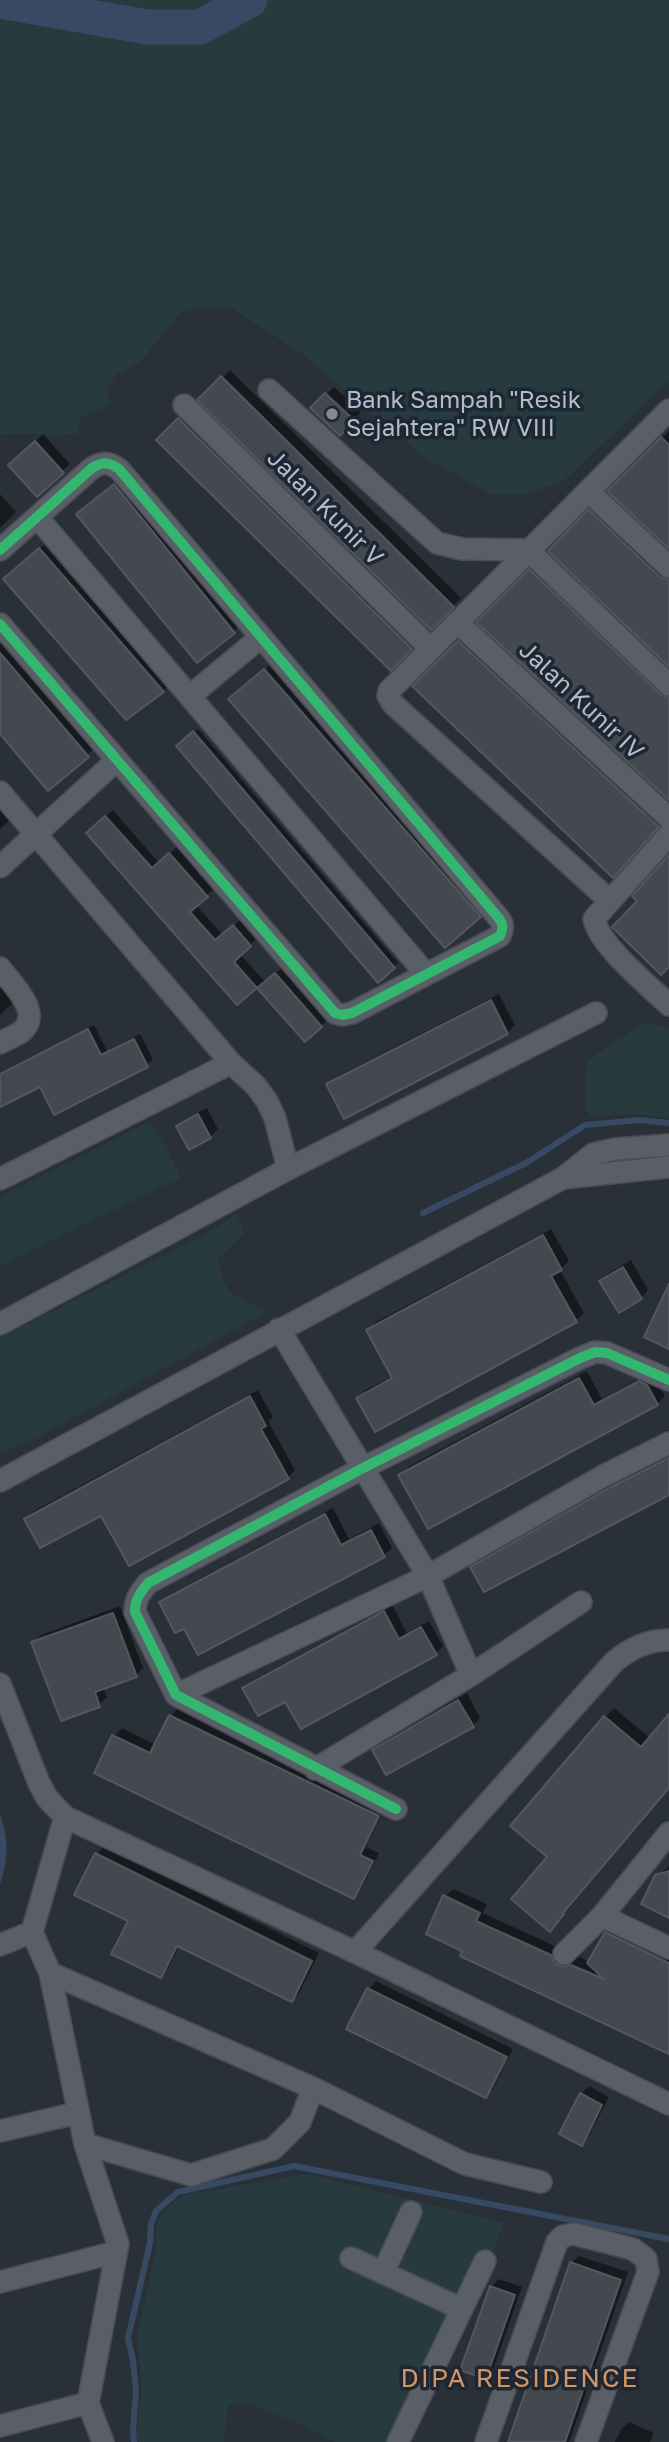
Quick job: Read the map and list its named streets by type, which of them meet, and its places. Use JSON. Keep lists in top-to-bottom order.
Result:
{
  "streets": {
    "street": ["Jalan Kunir V", "Jalan Kunir IV"]
  },
  "districts": ["DIPA RESIDENCE"],
  "places": ["Bank Sampah \"Resik Sejahtera\" RW VIII"]
}
